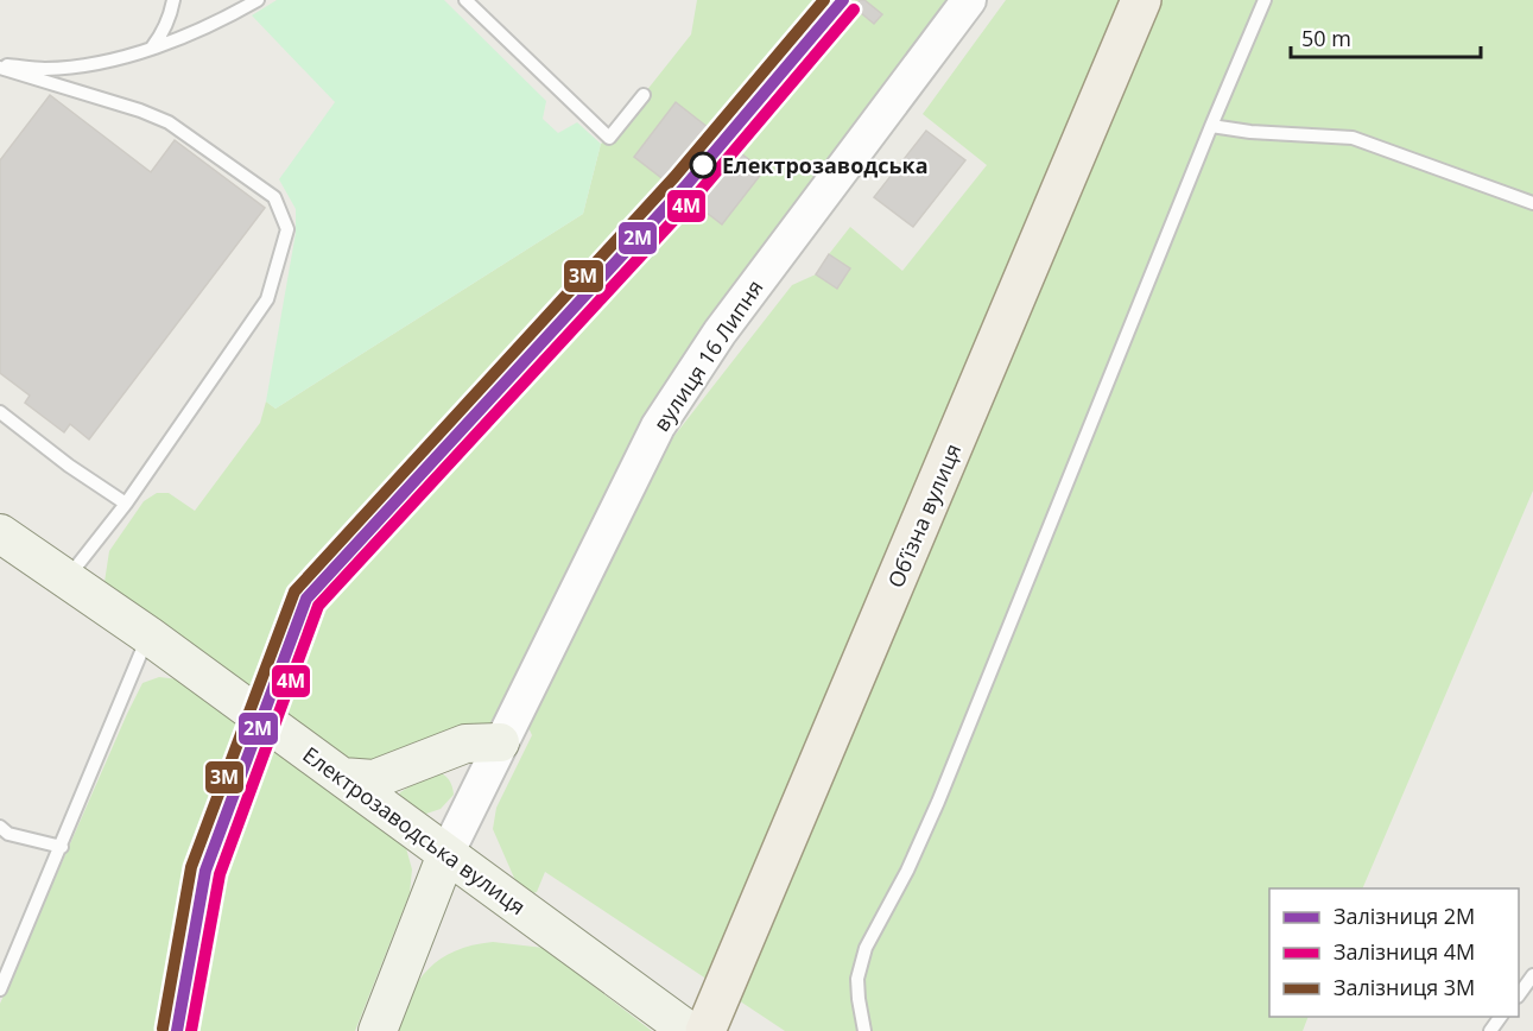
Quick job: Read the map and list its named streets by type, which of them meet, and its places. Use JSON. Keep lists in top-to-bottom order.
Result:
{
  "streets": {
    "main road": ["Обʼїзна вулиця", "Електрозаводська вулиця"],
    "street": ["вулиця 16 Липня"]
  },
  "crossings": [
    ["вулиця 16 Липня", "Електрозаводська вулиця"]
  ],
  "places": ["Електрозаводська"],
  "lines": ["rail line 2М", "rail line 3М", "rail line 4М"],
  "legend": ["Залізниця 2М", "Залізниця 4М", "Залізниця 3М"],
  "scale_bar": "50 m"
}
